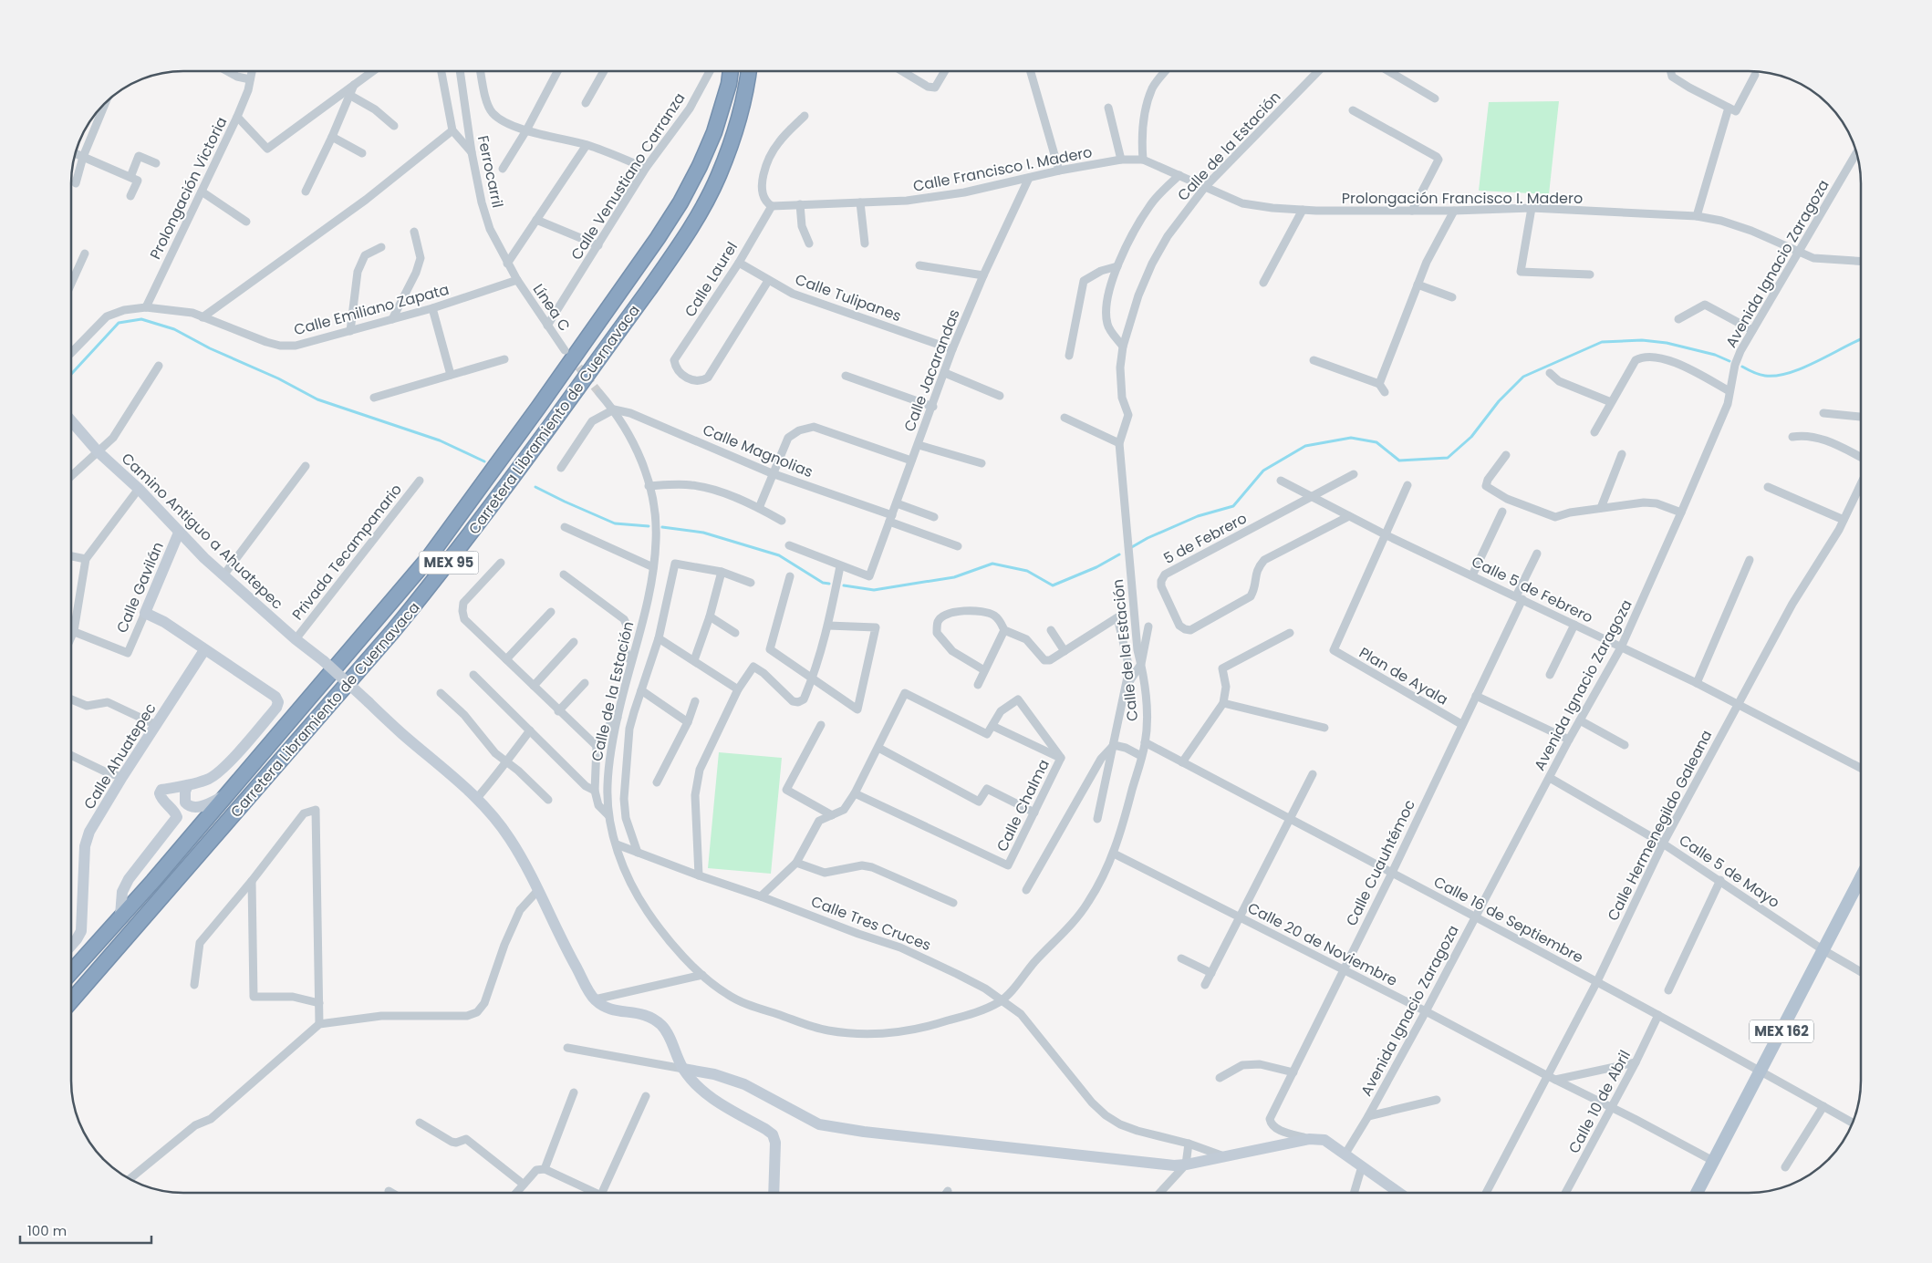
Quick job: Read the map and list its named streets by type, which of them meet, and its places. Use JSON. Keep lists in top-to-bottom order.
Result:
{
  "streets": {
    "highway": ["Carretera Libramiento de Cuernavaca", "MEX 95"],
    "main road": ["MEX 162"],
    "street": [
      "Calle de la Estación",
      "Calle Francisco I. Madero",
      "Ferrocarril",
      "Calle Venustiano Carranza",
      "Prolongación Victoria",
      "Prolongación Francisco I. Madero",
      "Avenida Ignacio Zaragoza",
      "Calle Laurel",
      "Calle Tulipanes",
      "Línea C",
      "Calle Emiliano Zapata",
      "Calle Jacarandas",
      "Calle Magnolias",
      "Camino Antiguo a Ahuatepec",
      "5 de Febrero",
      "Privada Tecampanario",
      "Calle Gavilán",
      "Calle 5 de Febrero",
      "Plan de Ayala",
      "Calle Ahuatepec",
      "Calle Chalma",
      "Calle Hermenegildo Galeana",
      "Calle Cuauhtémoc",
      "Calle 5 de Mayo",
      "Calle 16 de Septiembre",
      "Calle Tres Cruces",
      "Calle 20 de Noviembre",
      "Calle 10 de Abril"
    ]
  },
  "crossings": [
    ["Calle de la Estación", "Calle Francisco I. Madero"],
    ["Calle de la Estación", "Prolongación Francisco I. Madero"],
    ["Calle de la Estación", "Calle Magnolias"],
    ["Calle de la Estación", "Calle 16 de Septiembre"],
    ["Calle de la Estación", "Calle Tres Cruces"],
    ["Calle de la Estación", "Calle 20 de Noviembre"],
    ["Calle Francisco I. Madero", "Prolongación Francisco I. Madero"],
    ["Calle Francisco I. Madero", "Calle Laurel"],
    ["Calle Francisco I. Madero", "Calle Jacarandas"],
    ["Ferrocarril", "Línea C"],
    ["Ferrocarril", "Calle Emiliano Zapata"],
    ["Calle Venustiano Carranza", "Línea C"],
    ["Prolongación Victoria", "Calle Emiliano Zapata"],
    ["Prolongación Francisco I. Madero", "Avenida Ignacio Zaragoza"],
    ["Avenida Ignacio Zaragoza", "Calle 5 de Febrero"],
    ["Avenida Ignacio Zaragoza", "Calle 5 de Mayo"],
    ["Avenida Ignacio Zaragoza", "Calle 16 de Septiembre"],
    ["Avenida Ignacio Zaragoza", "Calle 20 de Noviembre"],
    ["Calle Laurel", "Calle Tulipanes"],
    ["Calle Tulipanes", "Calle Jacarandas"],
    ["Línea C", "Calle Emiliano Zapata"],
    ["Calle Jacarandas", "Calle Magnolias"],
    ["Camino Antiguo a Ahuatepec", "Privada Tecampanario"],
    ["Camino Antiguo a Ahuatepec", "Calle Gavilán"],
    ["5 de Febrero", "Calle 5 de Febrero"],
    ["Calle 5 de Febrero", "Plan de Ayala"],
    ["Calle 5 de Febrero", "Calle Hermenegildo Galeana"],
    ["Calle 5 de Febrero", "Calle Cuauhtémoc"],
    ["Plan de Ayala", "Calle Cuauhtémoc"],
    ["Calle Hermenegildo Galeana", "Calle 5 de Mayo"],
    ["Calle Hermenegildo Galeana", "Calle 16 de Septiembre"],
    ["Calle Hermenegildo Galeana", "Calle 20 de Noviembre"],
    ["Calle Cuauhtémoc", "Calle 16 de Septiembre"],
    ["Calle Cuauhtémoc", "Calle 20 de Noviembre"],
    ["Calle 5 de Mayo", "MEX 162"],
    ["Calle 16 de Septiembre", "MEX 162"],
    ["Calle 16 de Septiembre", "Calle 10 de Abril"],
    ["Calle 20 de Noviembre", "MEX 162"],
    ["Calle 20 de Noviembre", "Calle 10 de Abril"]
  ],
  "scale_bar": "100 m"
}
